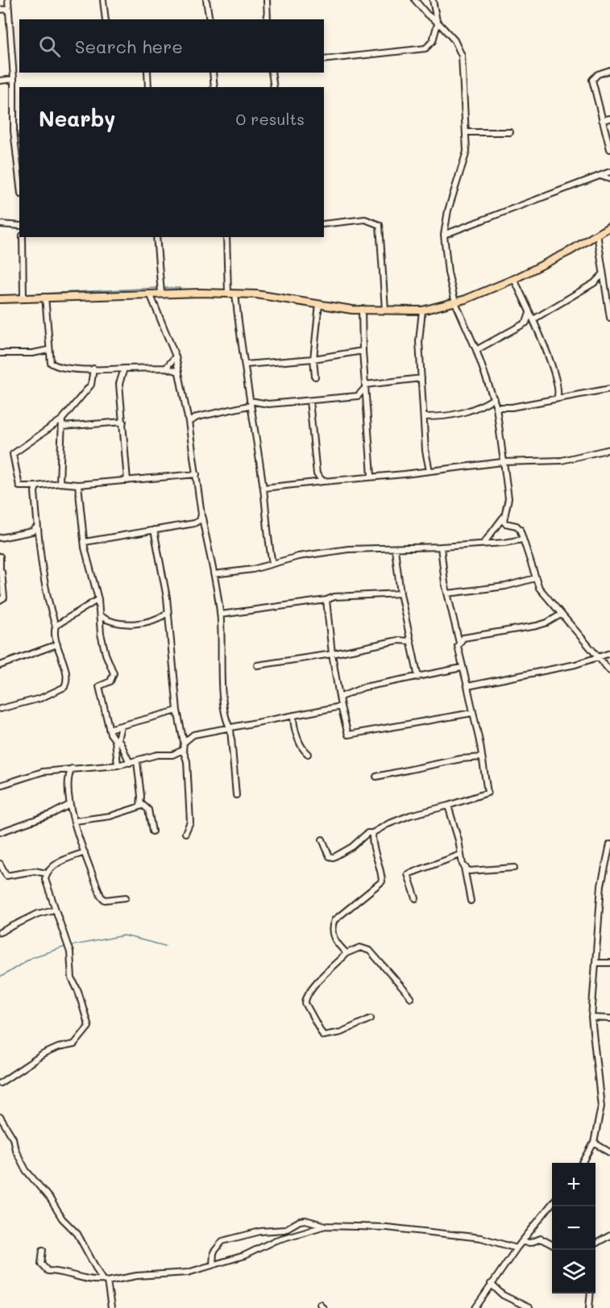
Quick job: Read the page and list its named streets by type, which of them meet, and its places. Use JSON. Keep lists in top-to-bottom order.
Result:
{
  "page": {
    "search": "Search here",
    "heading": ["Nearby", "0 results"],
    "map_buttons": ["+", "−"]
  }
}
